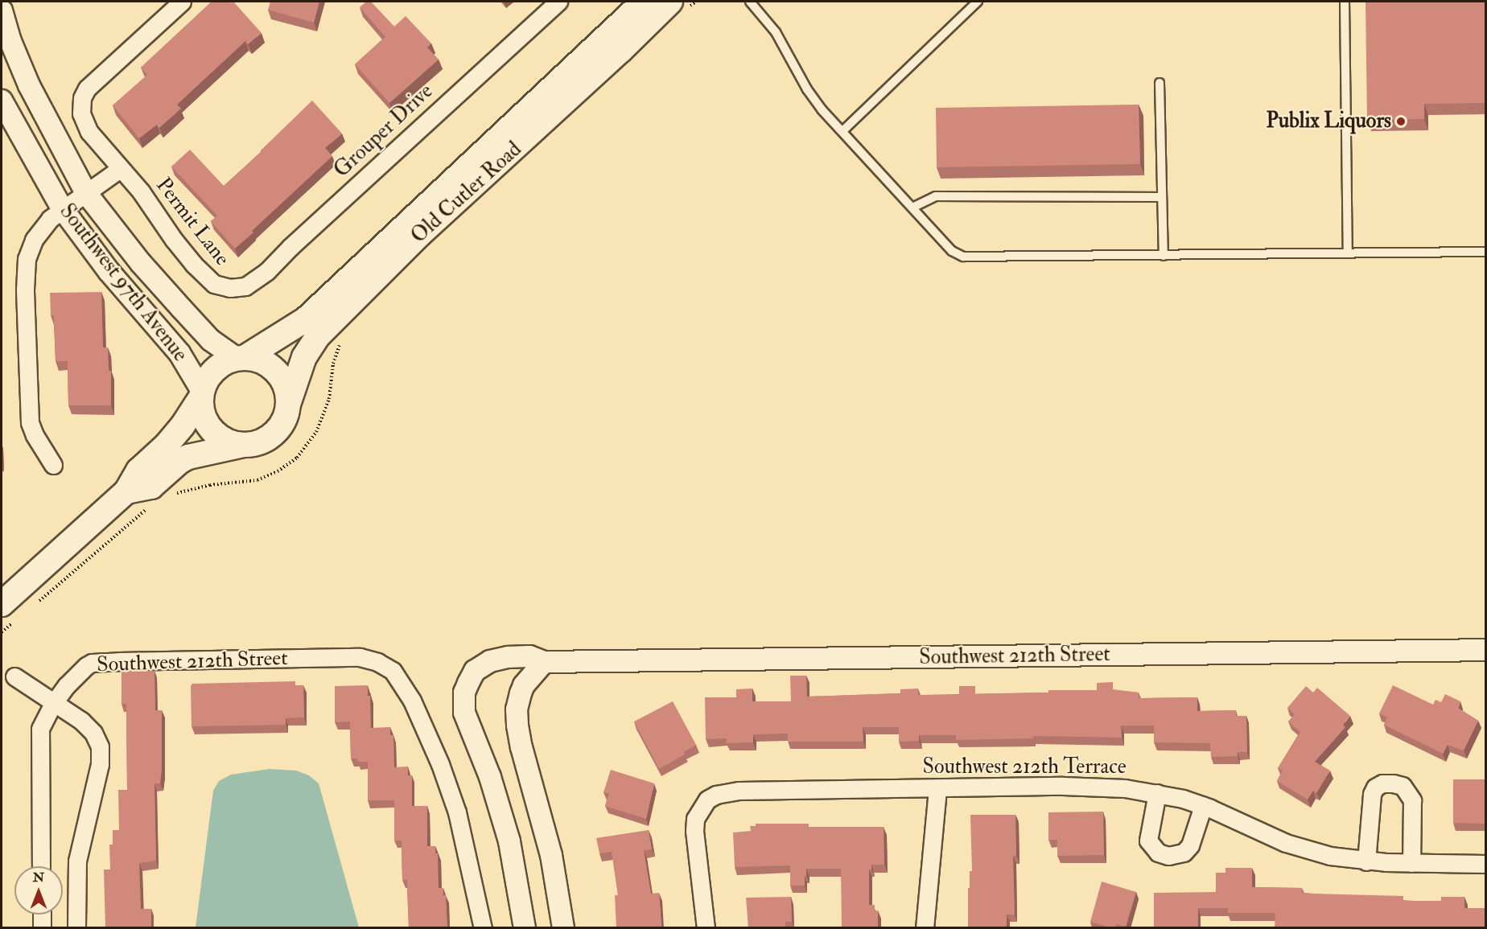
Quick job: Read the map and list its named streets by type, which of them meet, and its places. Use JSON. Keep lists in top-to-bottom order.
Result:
{
  "streets": {
    "main road": ["Old Cutler Road"],
    "street": [
      "Grouper Drive",
      "Permit Lane",
      "Southwest 97th Avenue",
      "Southwest 212th Street",
      "Southwest 212th Terrace"
    ]
  },
  "crossings": [
    ["Grouper Drive", "Permit Lane"],
    ["Old Cutler Road", "Southwest 97th Avenue"]
  ],
  "places": ["Publix Liquors"],
  "north": "top"
}
